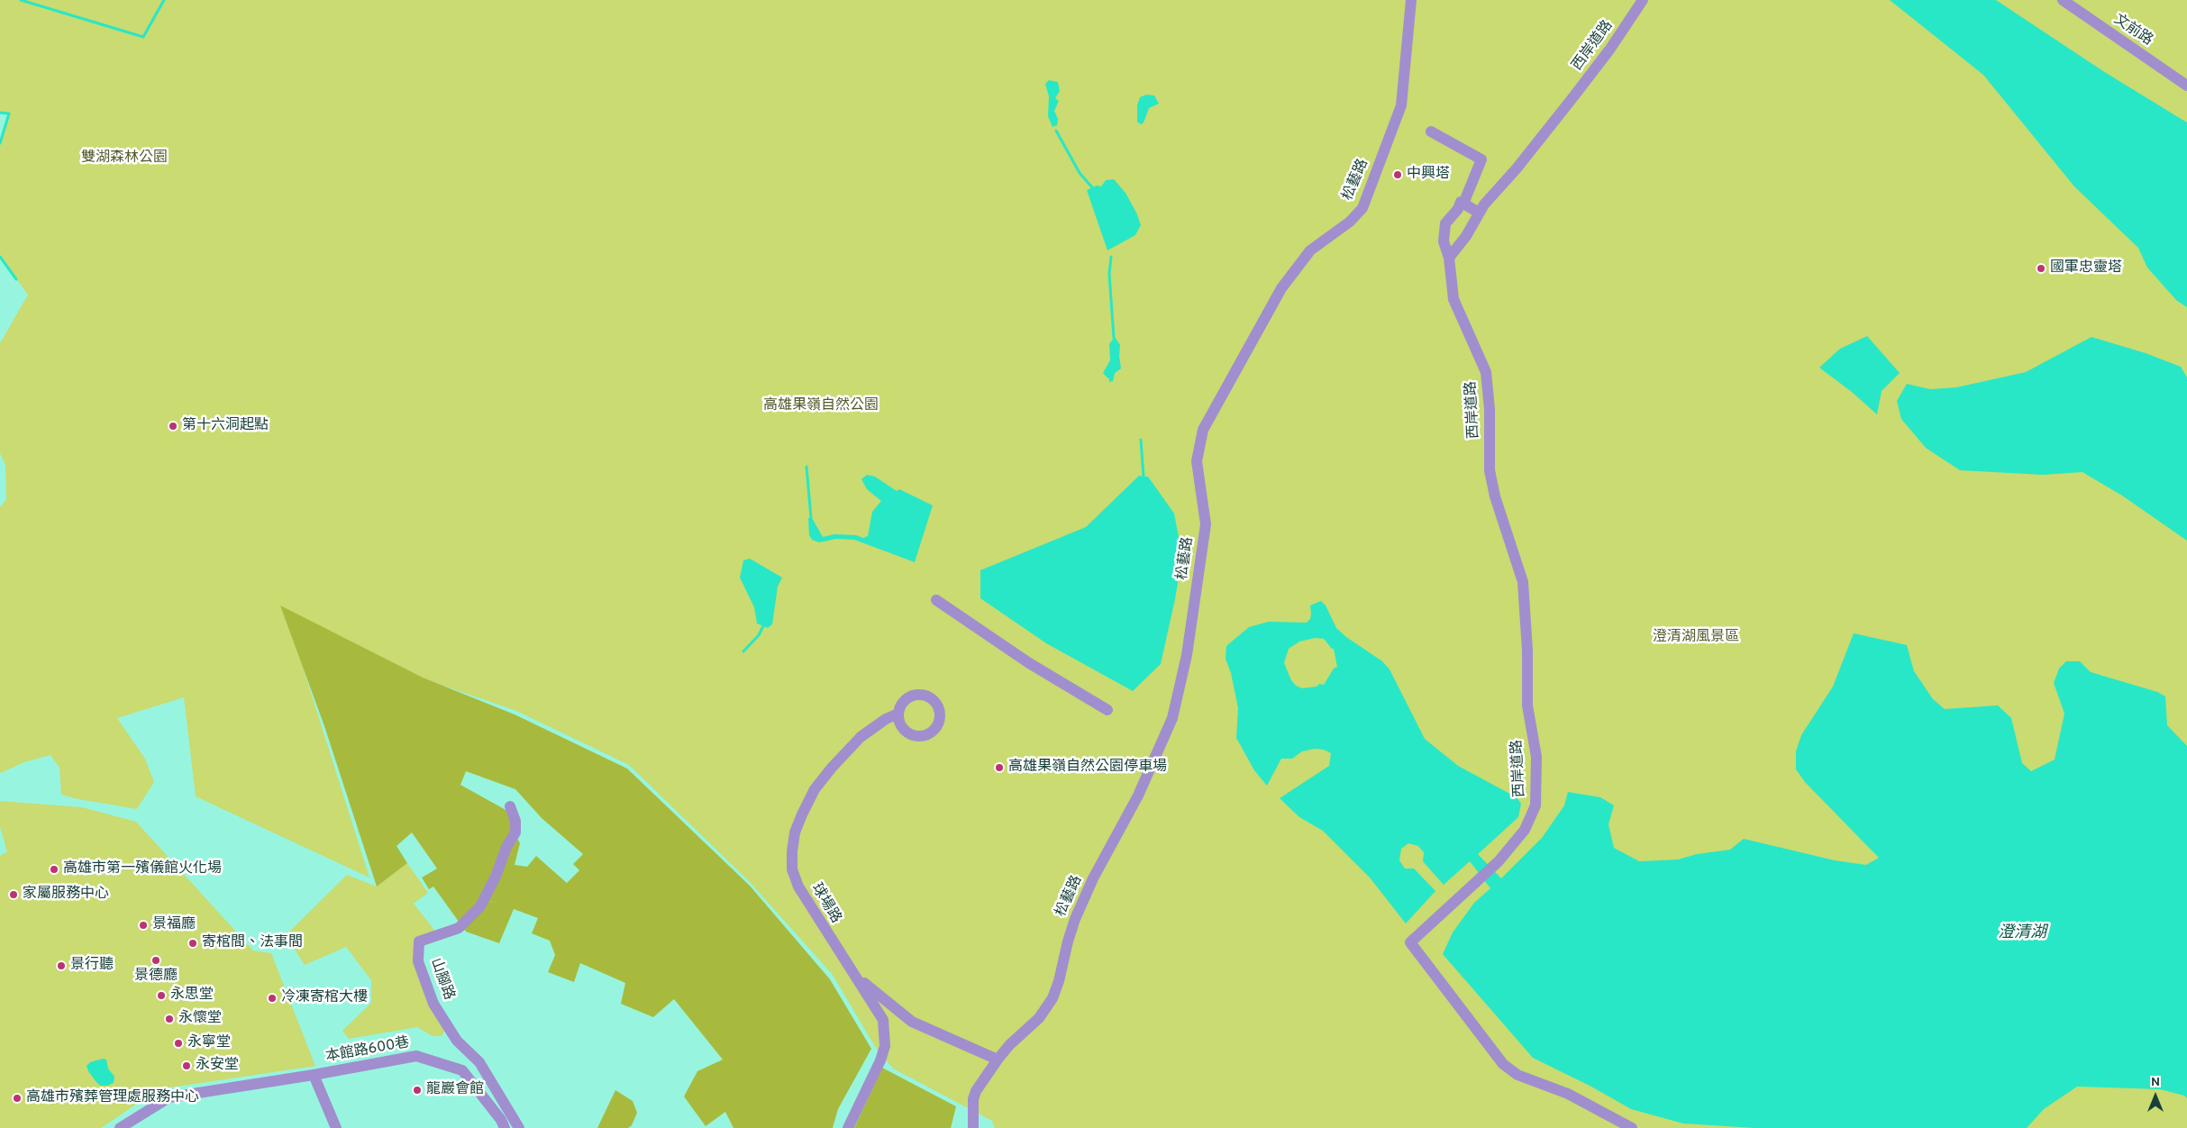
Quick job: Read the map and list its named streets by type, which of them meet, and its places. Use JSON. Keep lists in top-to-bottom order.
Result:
{
  "streets": {
    "street": [
      "文前路",
      "西岸道路",
      "松藝路",
      "球場路",
      "山腳路",
      "本館路600巷"
    ]
  },
  "water": ["澄清湖"],
  "parks": ["雙湖森林公園", "高雄果嶺自然公園", "澄清湖風景區"],
  "places": [
    "中興塔",
    "國軍忠靈塔",
    "第十六洞起點",
    "高雄果嶺自然公園停車場",
    "高雄市第一殯儀館火化場",
    "家屬服務中心",
    "景福廳",
    "寄棺間、法事間",
    "景德廳",
    "景行聽",
    "永思堂",
    "冷凍寄棺大樓",
    "永懷堂",
    "永寧堂",
    "永安堂",
    "龍巖會館",
    "高雄市殯葬管理處服務中心"
  ],
  "north": "top"
}
